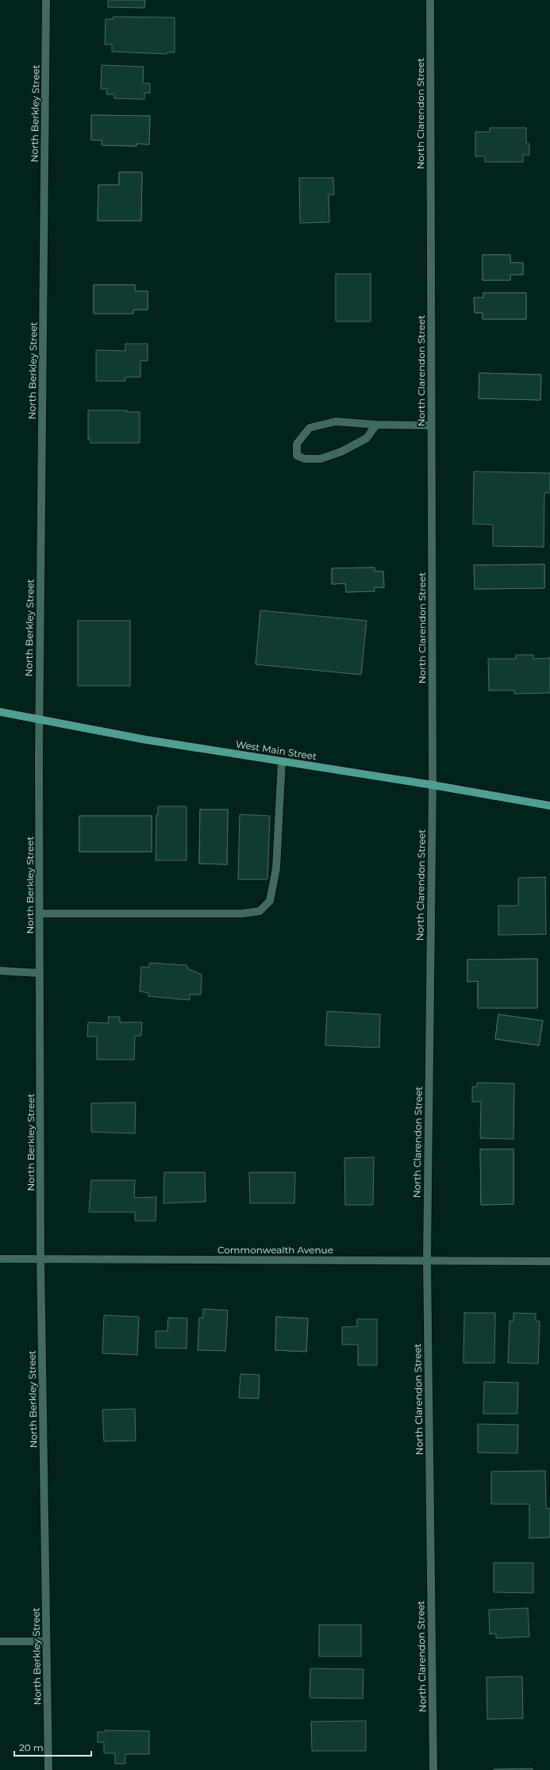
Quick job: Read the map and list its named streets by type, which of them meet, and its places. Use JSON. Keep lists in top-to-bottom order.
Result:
{
  "streets": {
    "main road": ["West Main Street"],
    "street": ["North Berkley Street", "North Clarendon Street", "Commonwealth Avenue"]
  },
  "crossings": [
    ["North Berkley Street", "West Main Street"],
    ["North Berkley Street", "Commonwealth Avenue"],
    ["North Clarendon Street", "West Main Street"],
    ["North Clarendon Street", "Commonwealth Avenue"]
  ],
  "scale_bar": "20 m"
}
